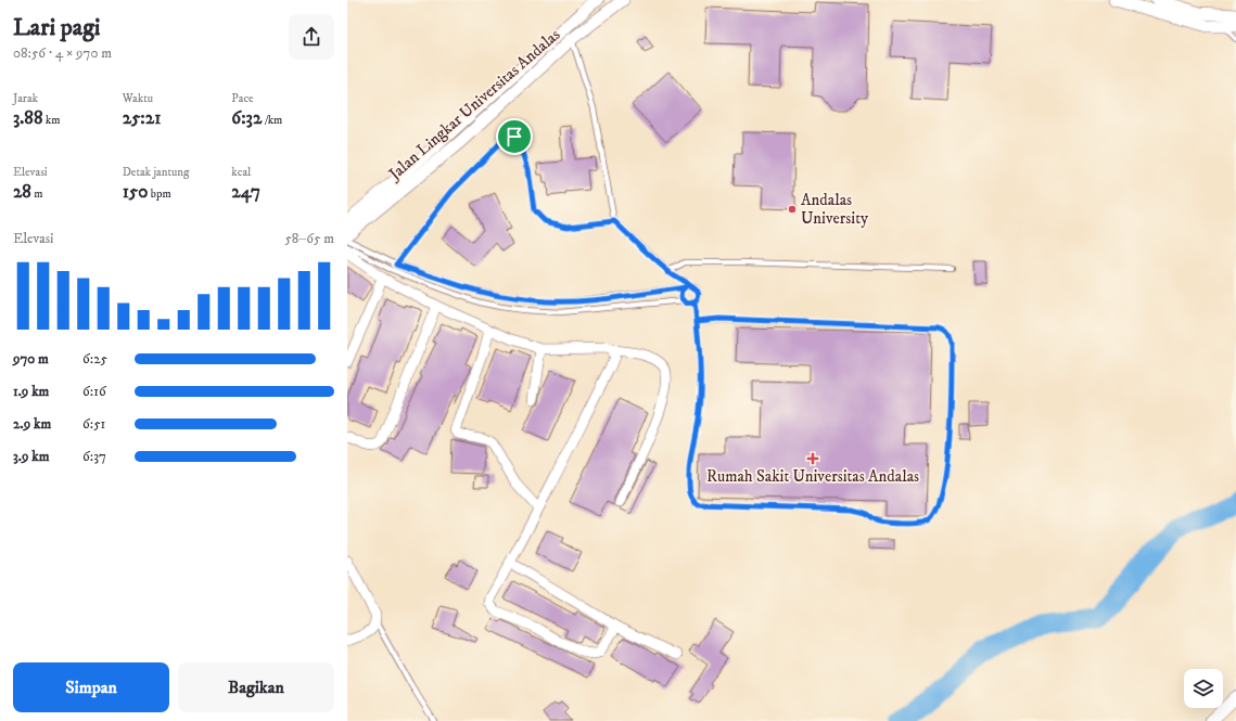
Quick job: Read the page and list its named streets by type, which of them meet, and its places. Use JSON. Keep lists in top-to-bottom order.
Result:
{
  "streets": {
    "street": ["Jalan Lingkar Universitas Andalas"]
  },
  "places": {
    "other": ["Andalas University"],
    "health": ["Rumah Sakit Universitas Andalas"]
  },
  "page": {
    "heading": ["Lari pagi", "08:56 · 4 × 970 m"],
    "stats": [
      ["Jarak", "3.88 km"],
      ["Waktu", "25:21"],
      ["Pace", "6:32 /km"],
      ["Elevasi", "28 m"],
      ["Detak jantung", "150 bpm"],
      ["kcal", "247"]
    ],
    "chart": ["Elevasi", "58–65 m"],
    "list": [
      {
        "name": "970 m",
        "note": "6:25"
      },
      {
        "name": "1.9 km",
        "note": "6:16"
      },
      {
        "name": "2.9 km",
        "note": "6:51"
      },
      {
        "name": "3.9 km",
        "note": "6:37"
      }
    ],
    "buttons": ["Simpan", "Bagikan"]
  }
}
